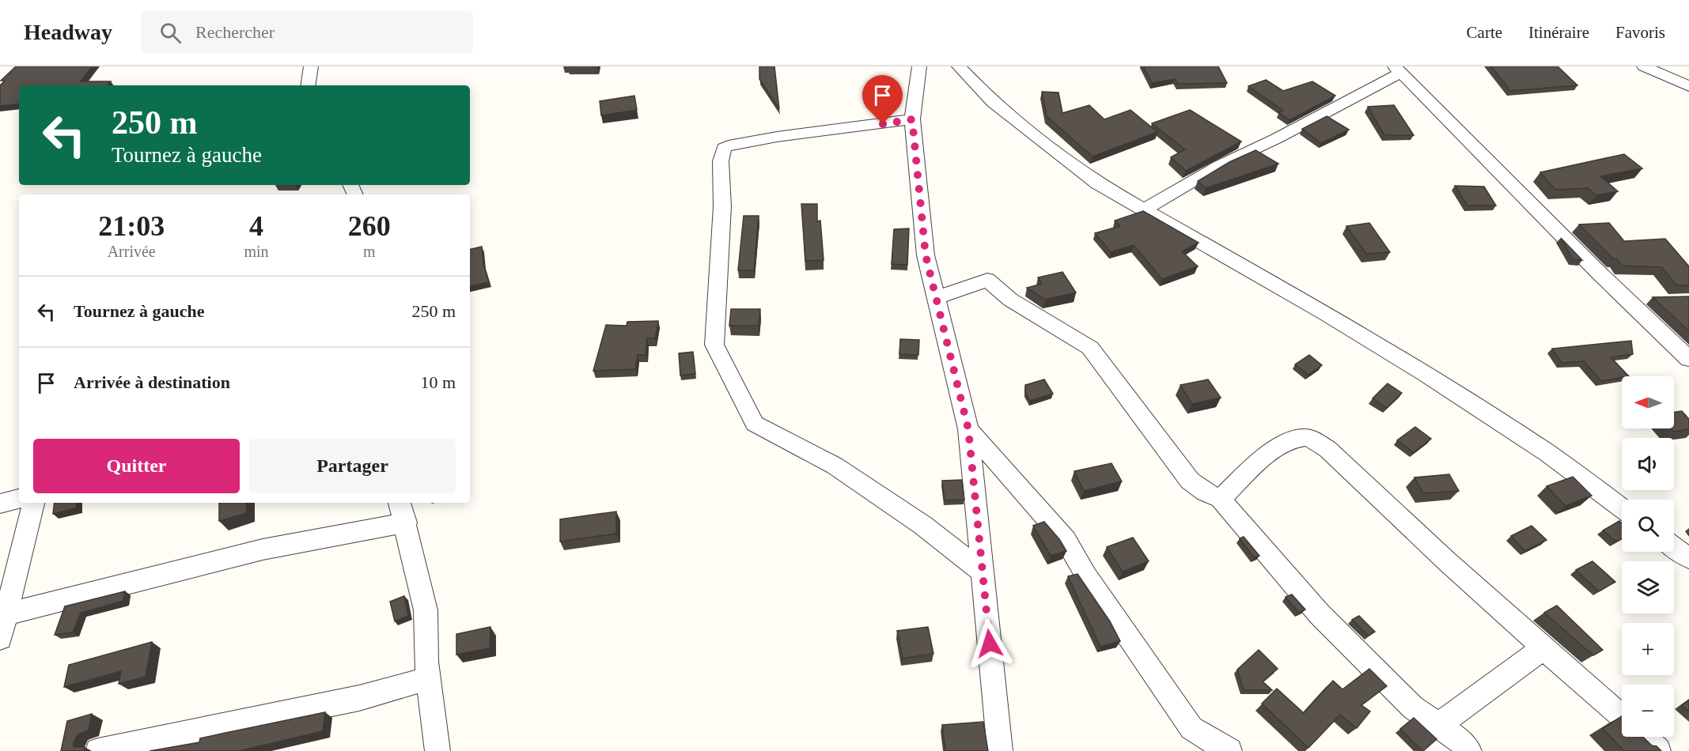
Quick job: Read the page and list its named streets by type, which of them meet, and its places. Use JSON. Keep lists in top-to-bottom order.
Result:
{
  "north": "left",
  "page": {
    "header": "Headway",
    "search": "Rechercher",
    "nav": ["Carte", "Itinéraire", "Favoris"],
    "turn": ["250 m", "Tournez à gauche"],
    "eta": [
      "21:03",
      "Arrivée",
      "4",
      "min",
      "260",
      "m"
    ],
    "list": [
      {
        "name": "Tournez à gauche",
        "value": "250 m"
      },
      {
        "name": "Arrivée à destination",
        "value": "10 m"
      }
    ],
    "map_buttons": ["+", "−"],
    "buttons": ["Quitter", "Partager"]
  }
}
